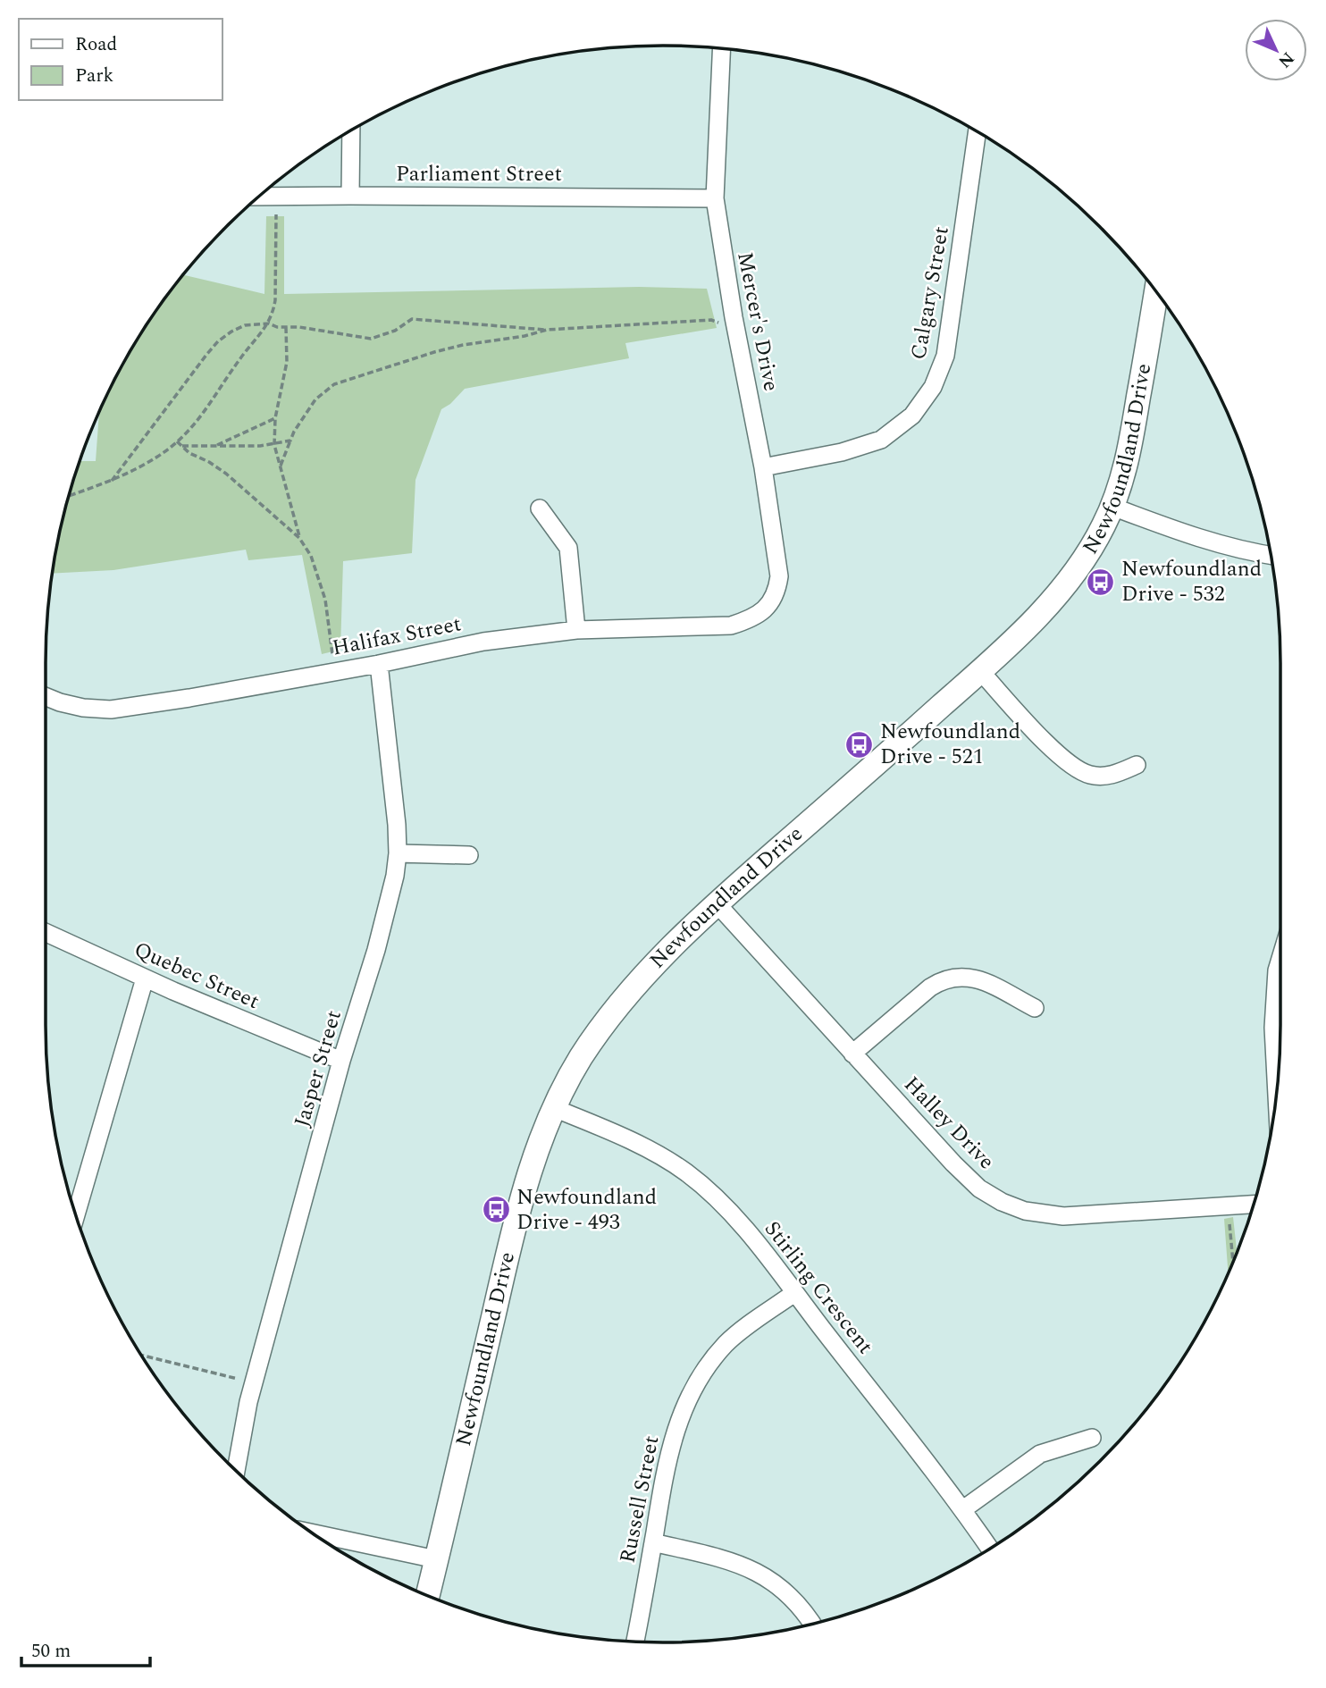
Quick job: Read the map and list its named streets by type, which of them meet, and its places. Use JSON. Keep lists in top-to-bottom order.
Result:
{
  "streets": {
    "street": [
      "Parliament Street",
      "Calgary Street",
      "Mercer's Drive",
      "Newfoundland Drive",
      "Halifax Street",
      "Quebec Street",
      "Jasper Street",
      "Halley Drive",
      "Stirling Crescent",
      "Russell Street"
    ]
  },
  "crossings": [
    ["Parliament Street", "Mercer's Drive"],
    ["Calgary Street", "Mercer's Drive"],
    ["Mercer's Drive", "Halifax Street"],
    ["Newfoundland Drive", "Halley Drive"],
    ["Newfoundland Drive", "Stirling Crescent"],
    ["Halifax Street", "Jasper Street"],
    ["Quebec Street", "Jasper Street"],
    ["Stirling Crescent", "Russell Street"]
  ],
  "places": {
    "bus stop": ["Newfoundland Drive - 532", "Newfoundland Drive - 521", "Newfoundland Drive - 493"]
  },
  "legend": ["Road", "Park"],
  "scale_bar": "50 m",
  "north": "bottom right"
}
